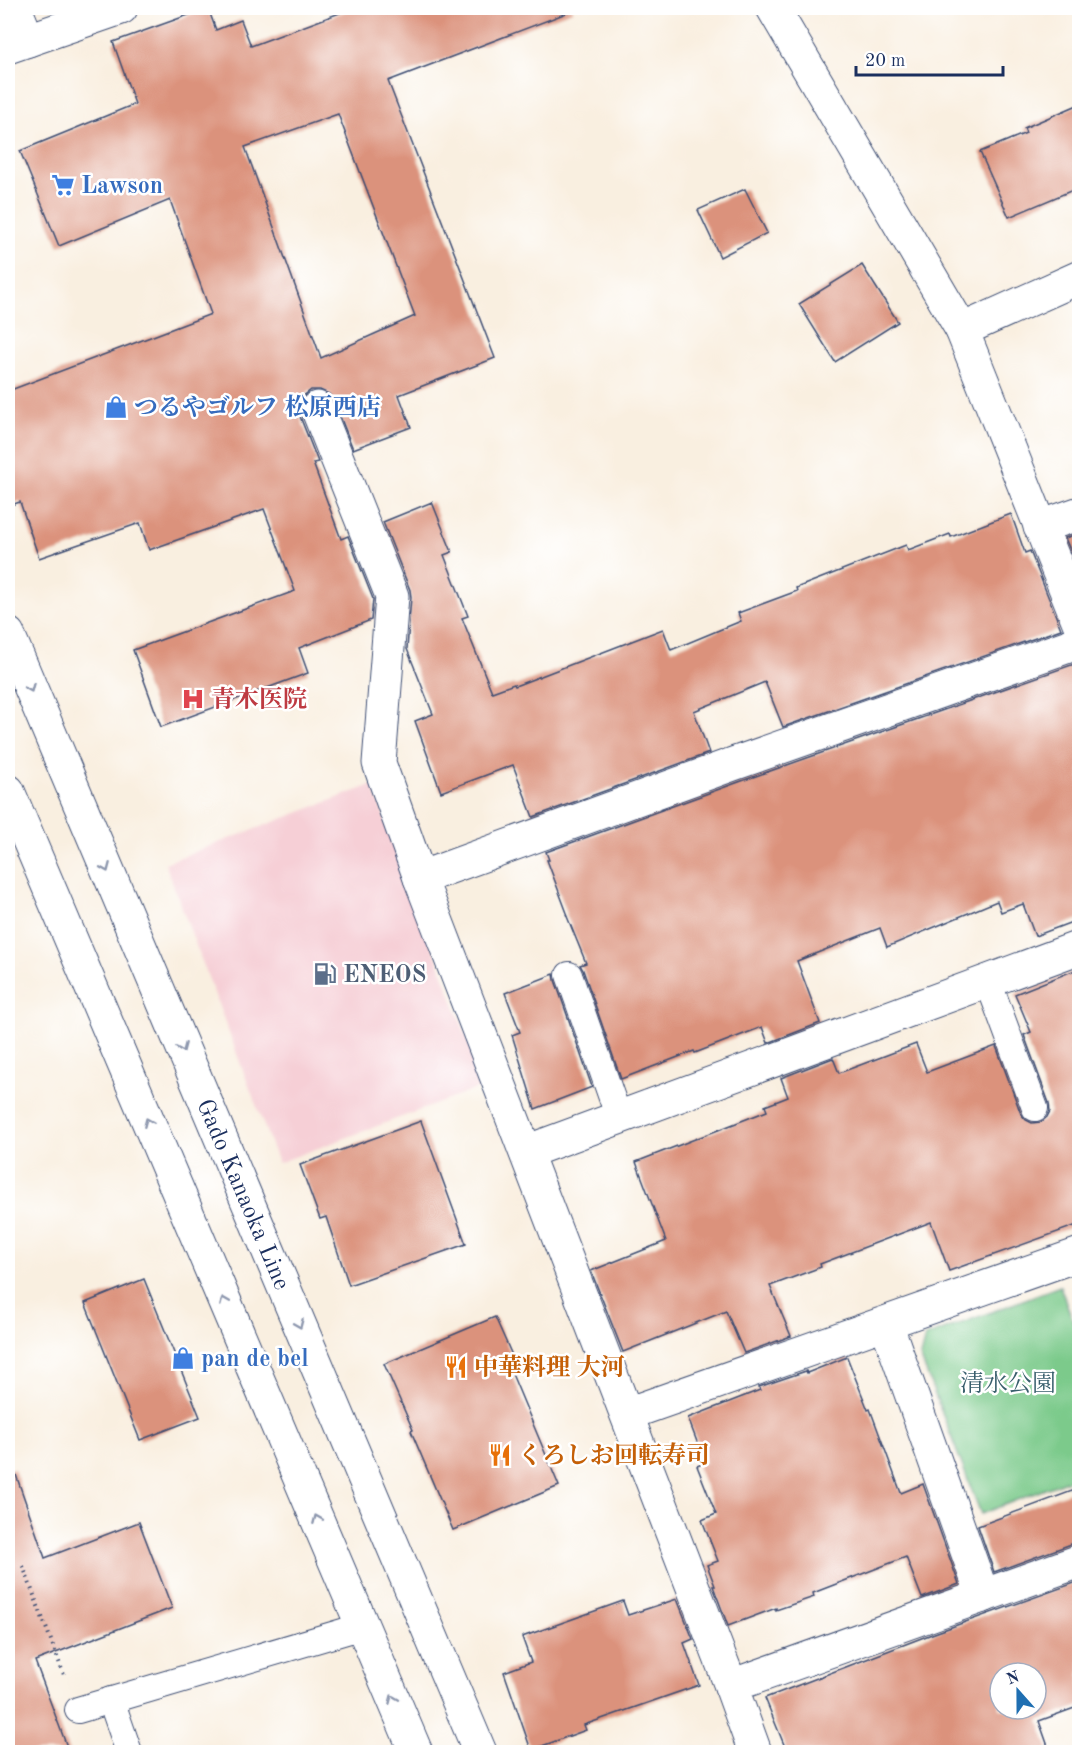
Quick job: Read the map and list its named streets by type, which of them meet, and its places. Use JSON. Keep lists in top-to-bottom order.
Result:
{
  "streets": {
    "street": ["Gado Kanaoka Line"]
  },
  "parks": ["清水公園"],
  "places": {
    "supermarket": ["Lawson"],
    "shop": ["つるやゴルフ 松原西店", "pan de bel"],
    "hospital": ["青木医院"],
    "fuel station": ["ENEOS"],
    "restaurant": ["中華料理 大河", "くろしお回転寿司"]
  },
  "scale_bar": "20 m",
  "north": "top"
}
